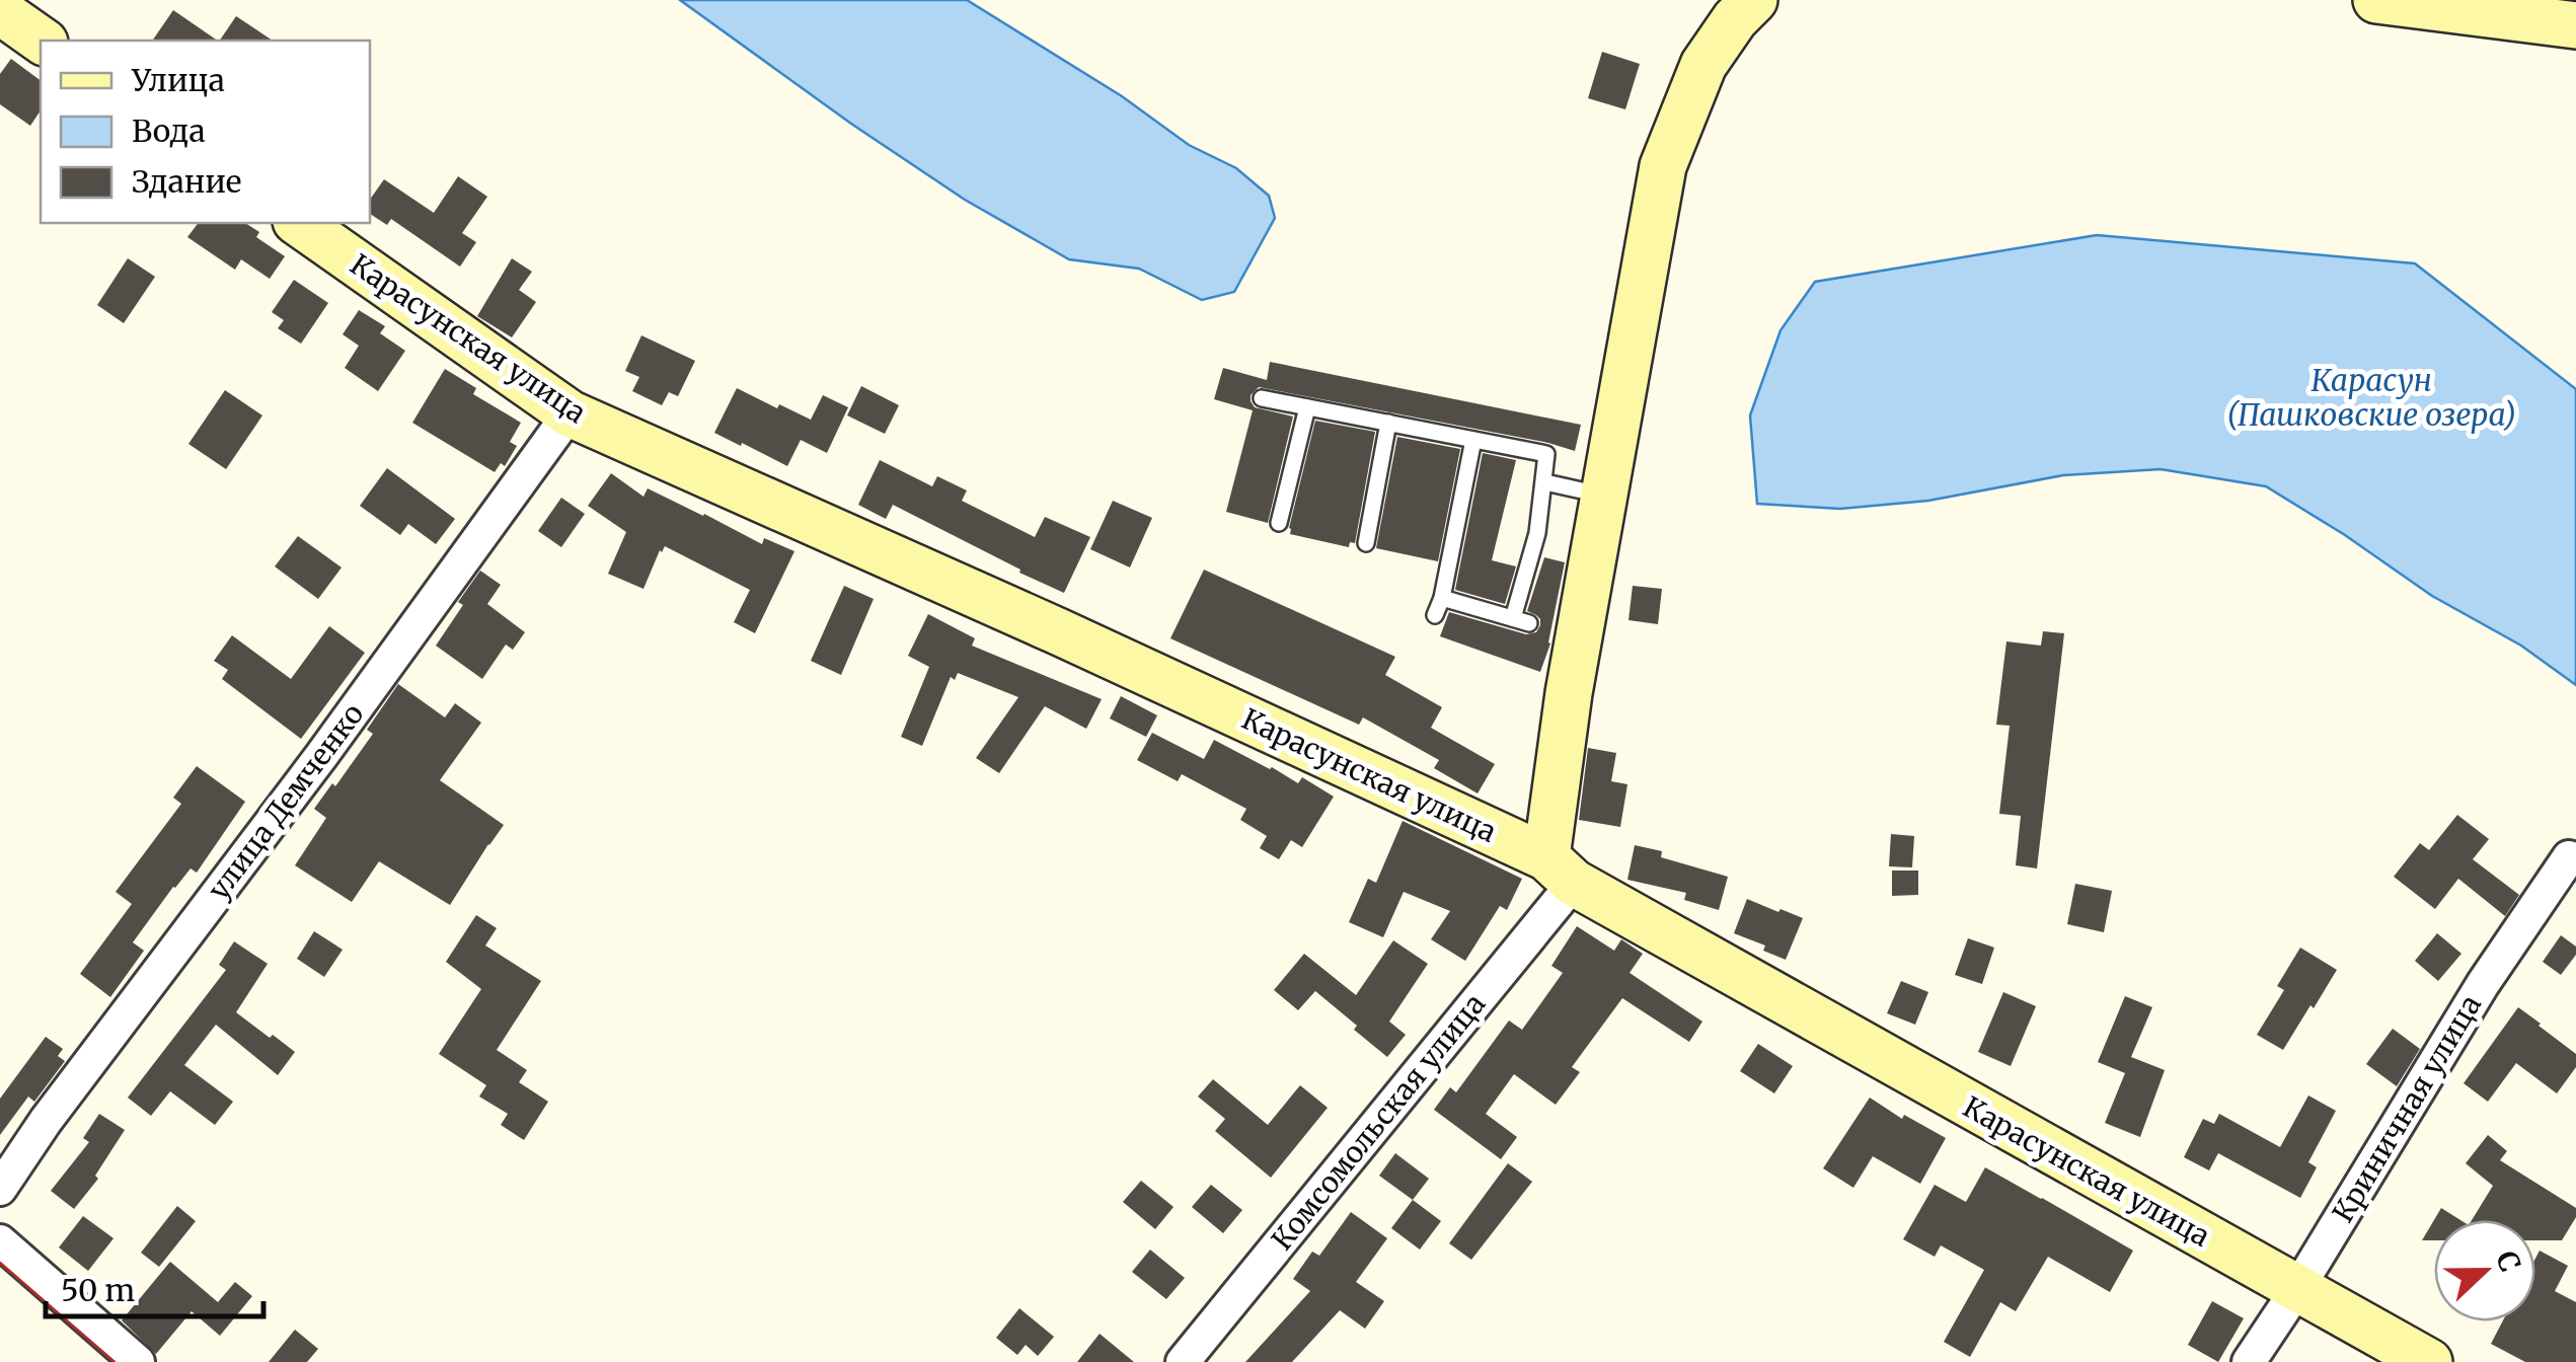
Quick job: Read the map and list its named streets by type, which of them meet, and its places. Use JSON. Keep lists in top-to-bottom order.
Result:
{
  "streets": {
    "street": [
      "Карасунская улица",
      "улица Демченко",
      "Криничная улица",
      "Комсомольская улица"
    ]
  },
  "crossings": [
    ["Карасунская улица", "улица Демченко"],
    ["Карасунская улица", "Криничная улица"],
    ["Карасунская улица", "Комсомольская улица"]
  ],
  "water": ["Карасун (Пашковские озера)"],
  "legend": ["Улица", "Вода", "Здание"],
  "scale_bar": "50 m",
  "north": "right"
}
